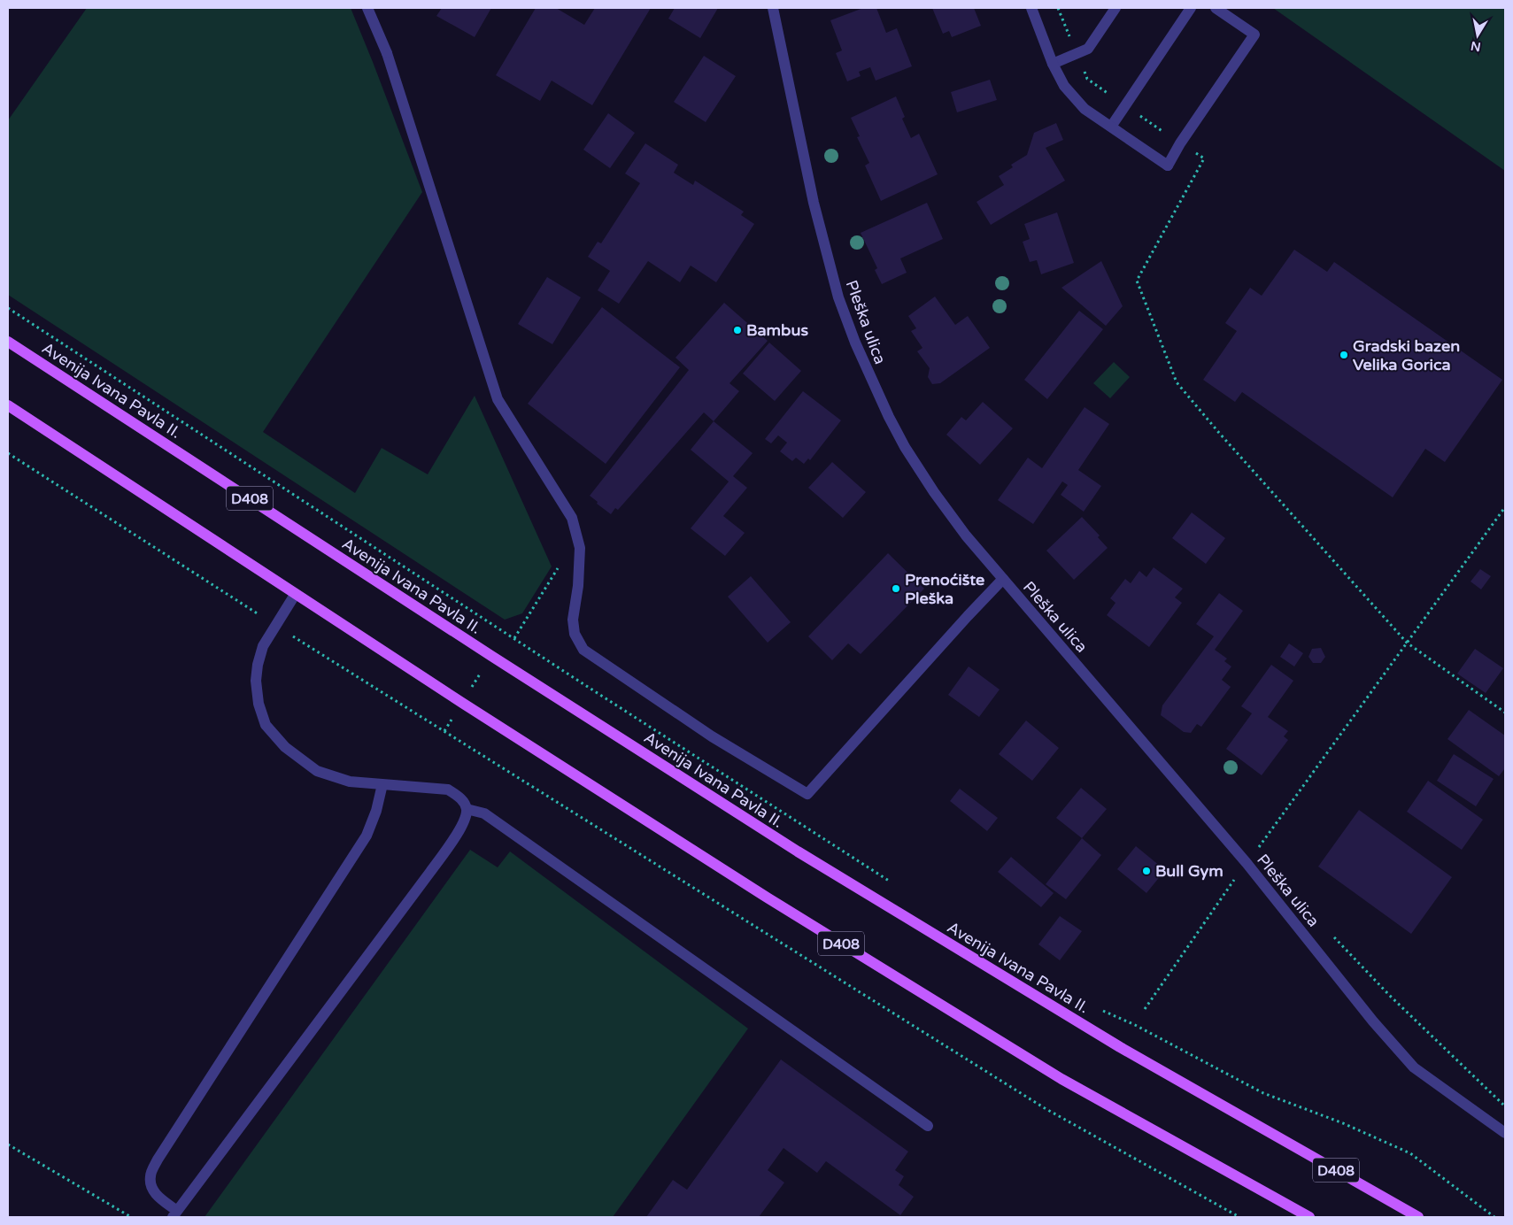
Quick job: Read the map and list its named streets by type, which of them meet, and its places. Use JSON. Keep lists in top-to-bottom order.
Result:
{
  "streets": {
    "main road": ["Avenija Ivana Pavla II.", "D408"],
    "street": ["Pleška ulica"]
  },
  "places": [
    "Bambus",
    "Gradski bazen Velika Gorica",
    "Prenoćište Pleška",
    "Bull Gym"
  ],
  "north": "bottom"
}
